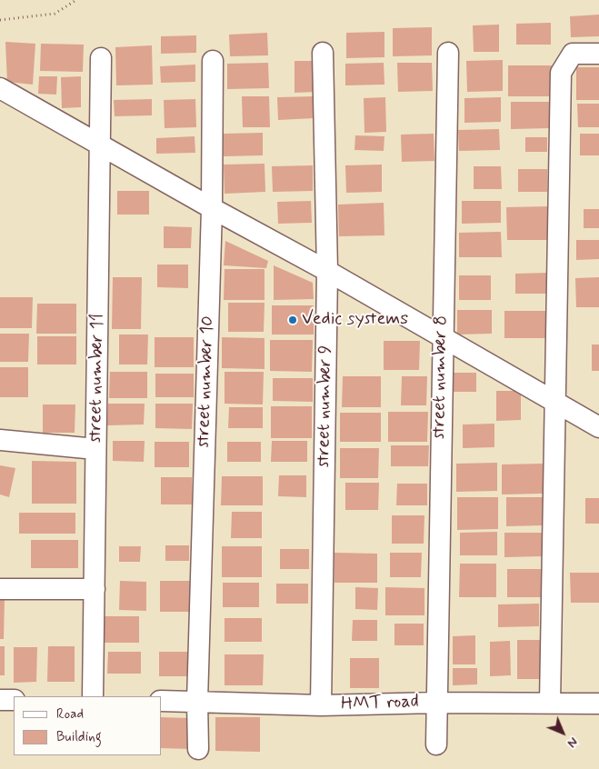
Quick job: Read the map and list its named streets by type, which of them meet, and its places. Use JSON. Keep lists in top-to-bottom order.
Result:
{
  "streets": {
    "street": [
      "street number 8",
      "street number 11",
      "street number 10",
      "street number 9",
      "HMT road"
    ]
  },
  "crossings": [
    ["street number 8", "HMT road"],
    ["street number 10", "HMT road"],
    ["street number 9", "HMT road"]
  ],
  "places": ["Vedic systems"],
  "legend": ["Road", "Building"],
  "north": "bottom right"
}
